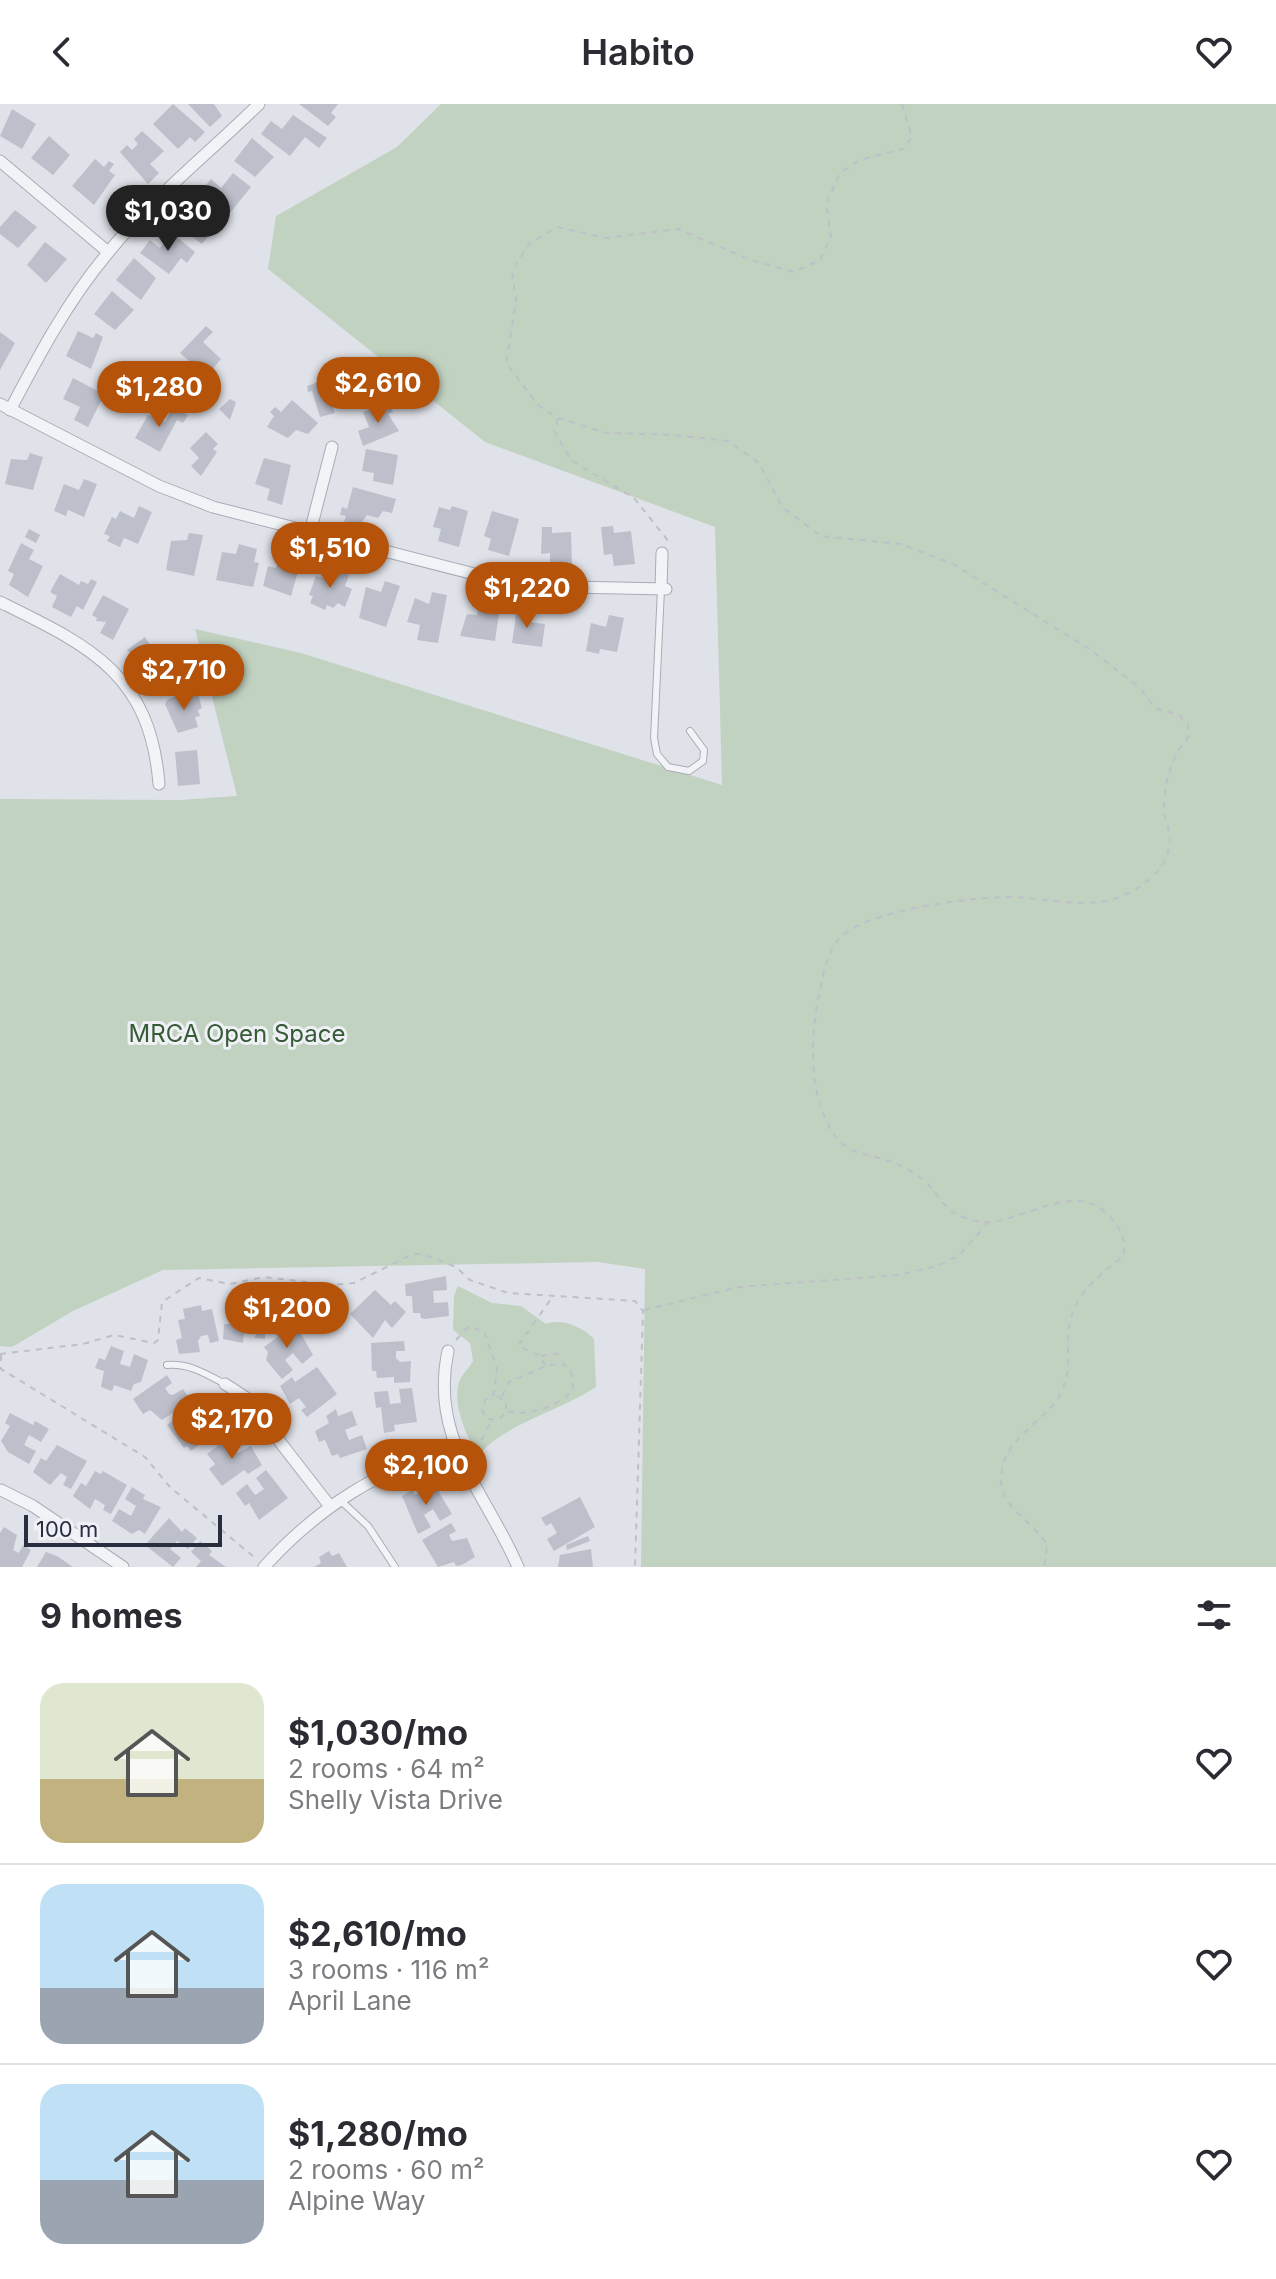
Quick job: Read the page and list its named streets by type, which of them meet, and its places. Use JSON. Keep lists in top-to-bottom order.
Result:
{
  "parks": ["MRCA Open Space"],
  "scale_bar": "100 m",
  "page": {
    "header": "Habito",
    "price": [
      "$1,030",
      "$2,610",
      "$1,280",
      "$1,510",
      "$1,220",
      "$2,710",
      "$1,200",
      "$2,170",
      "$2,100"
    ],
    "scale": "100 m",
    "heading": "9 homes",
    "list": [
      {
        "name": "$1,030/mo",
        "note": "2 rooms · 64 m² · Shelly Vista Drive"
      },
      {
        "name": "$2,610/mo",
        "note": "3 rooms · 116 m² · April Lane"
      },
      {
        "name": "$1,280/mo",
        "note": "2 rooms · 60 m² · Alpine Way"
      }
    ]
  }
}
